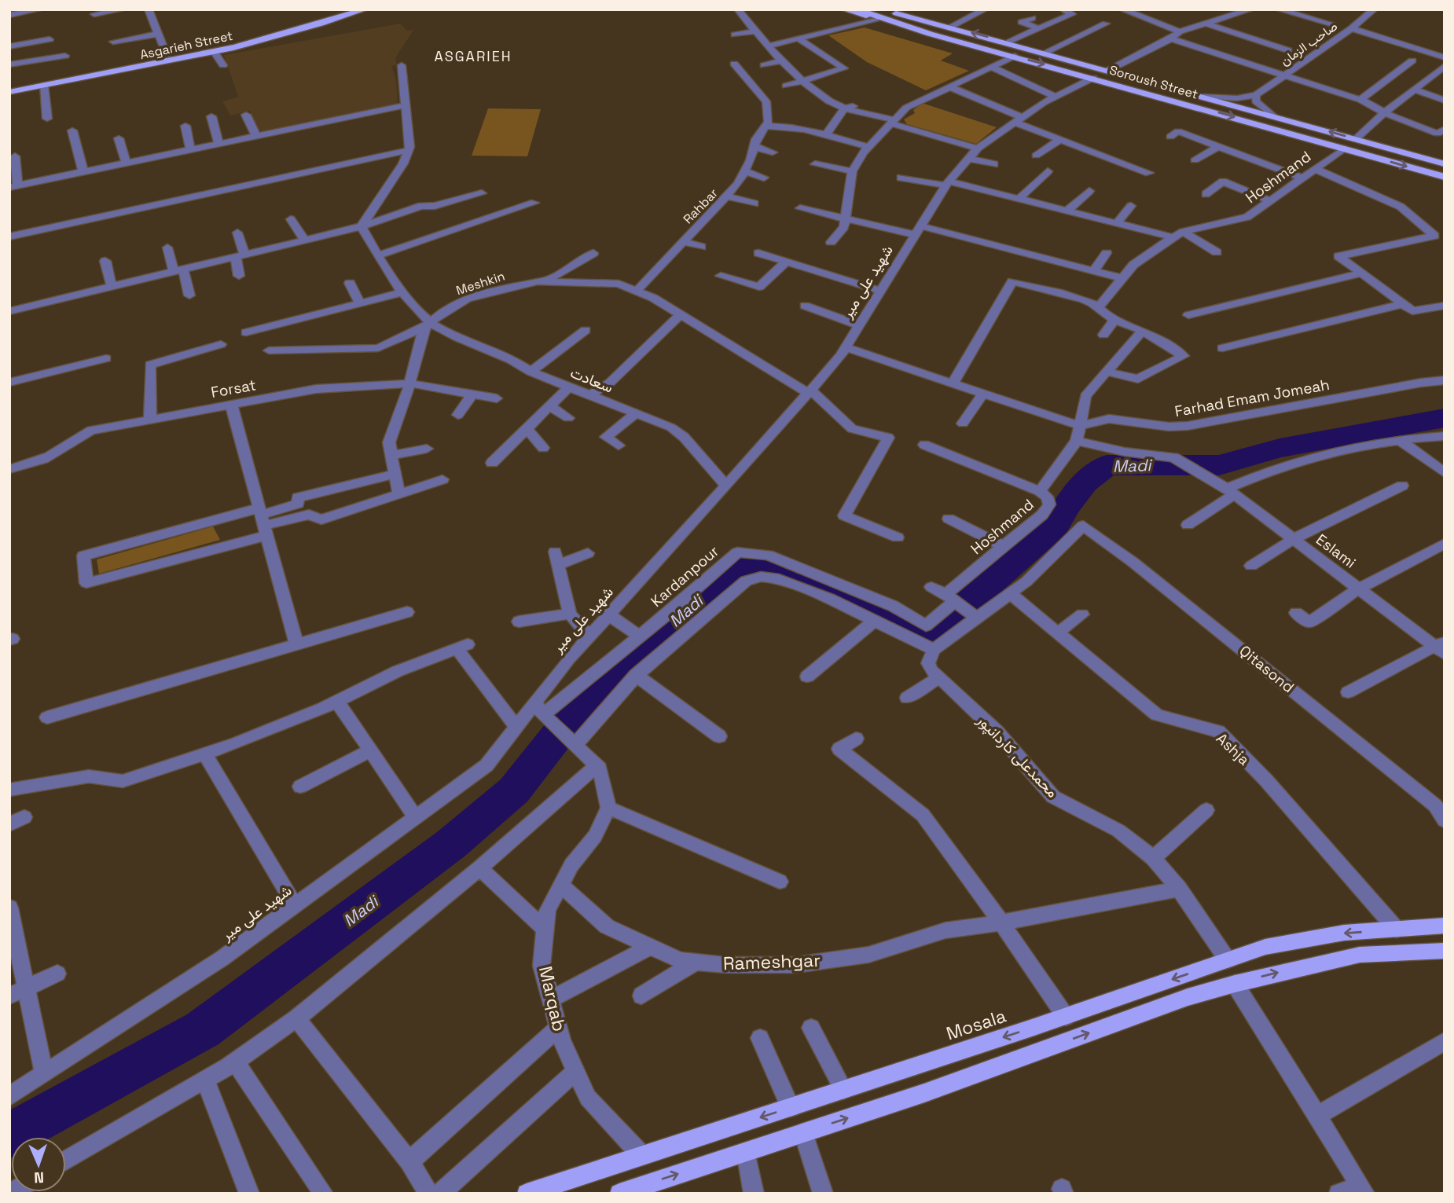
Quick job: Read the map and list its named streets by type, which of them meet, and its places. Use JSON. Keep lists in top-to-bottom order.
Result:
{
  "streets": {
    "main road": ["Asgarieh Street", "Soroush Street", "Mosala"],
    "street": [
      "صاحب الزمان",
      "Hoshmand",
      "Rahbar",
      "شهید علی میر",
      "Meshkin",
      "سعادت",
      "Forsat",
      "Farhad Emam Jomeah",
      "Eslami",
      "Kardanpour",
      "Qitasond",
      "Ashja",
      "محمدعلی کاردانپور",
      "Rameshgar",
      "Marqab"
    ]
  },
  "crossings": [
    ["صاحب الزمان", "Soroush Street"],
    ["Soroush Street", "Hoshmand"],
    ["Soroush Street", "شهید علی میر"],
    ["Hoshmand", "Farhad Emam Jomeah"],
    ["Hoshmand", "Eslami"],
    ["Hoshmand", "Kardanpour"],
    ["Rahbar", "Meshkin"],
    ["شهید علی میر", "Meshkin"],
    ["شهید علی میر", "سعادت"],
    ["شهید علی میر", "Kardanpour"],
    ["Meshkin", "سعادت"],
    ["Qitasond", "Ashja"],
    ["Ashja", "Mosala"],
    ["محمدعلی کاردانپور", "Rameshgar"],
    ["محمدعلی کاردانپور", "Mosala"],
    ["Rameshgar", "Marqab"],
    ["Marqab", "Mosala"]
  ],
  "districts": ["ASGARIEH"],
  "water": ["Madi"],
  "north": "bottom"
}
